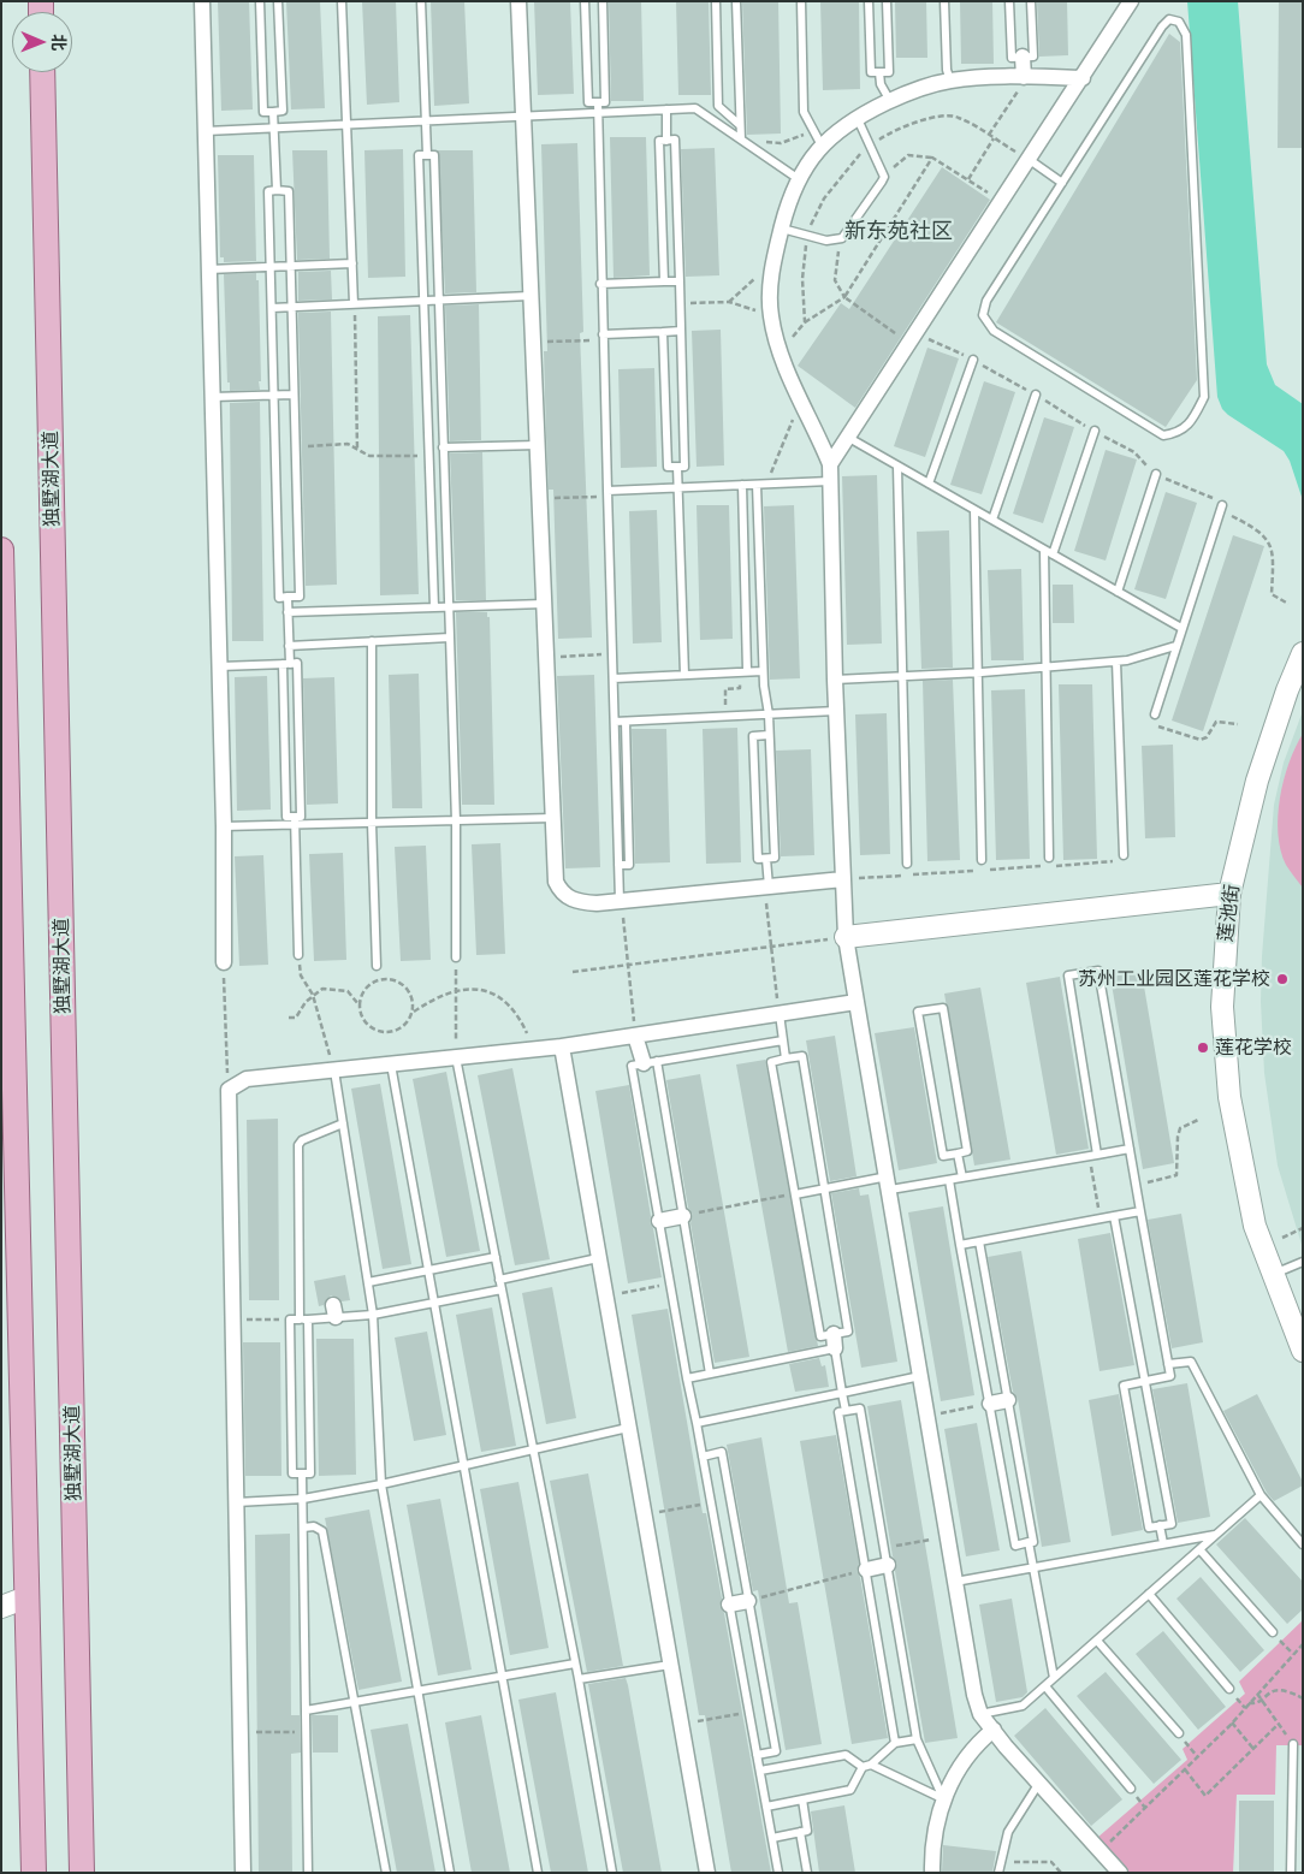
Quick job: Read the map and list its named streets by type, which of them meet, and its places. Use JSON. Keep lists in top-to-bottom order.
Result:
{
  "streets": {
    "main road": ["独墅湖大道", "莲池街"]
  },
  "districts": ["新东苑社区"],
  "places": ["苏州工业园区莲花学校", "莲花学校"],
  "north": "right"
}
